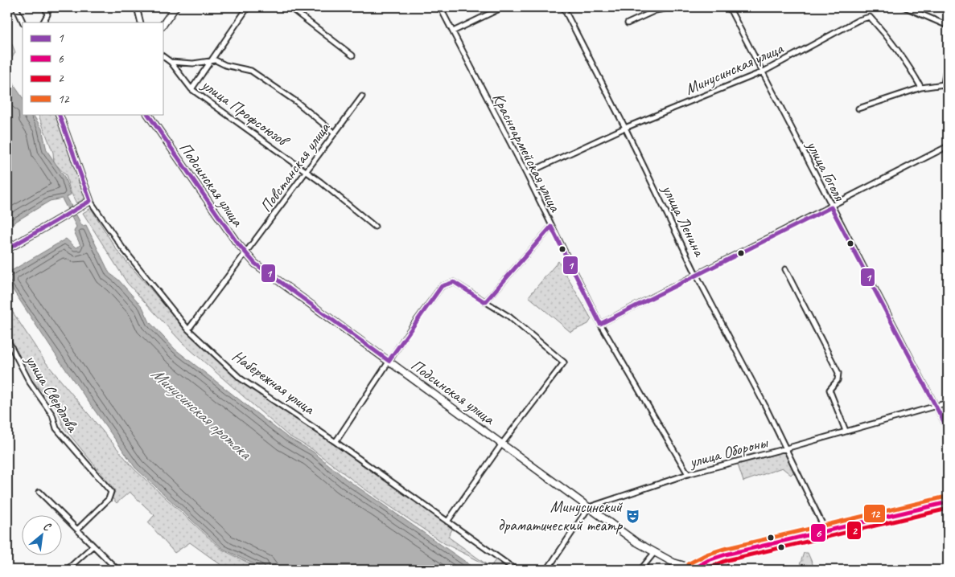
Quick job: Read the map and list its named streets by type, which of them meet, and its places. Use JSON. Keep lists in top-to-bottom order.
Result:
{
  "streets": {
    "street": [
      "Минусинская улица",
      "улица Профсоюзов",
      "Красноармейская улица",
      "Повстанская улица",
      "улица Гоголя",
      "Подсинская улица",
      "улица Ленина",
      "Набережная улица",
      "улица Свердлова",
      "улица Обороны"
    ]
  },
  "crossings": [
    ["Минусинская улица", "Красноармейская улица"],
    ["Минусинская улица", "улица Гоголя"],
    ["Минусинская улица", "улица Ленина"],
    ["улица Профсоюзов", "Повстанская улица"],
    ["Красноармейская улица", "улица Обороны"],
    ["Повстанская улица", "Подсинская улица"],
    ["Повстанская улица", "Набережная улица"],
    ["улица Гоголя", "улица Обороны"],
    ["Подсинская улица", "улица Обороны"],
    ["улица Ленина", "улица Обороны"]
  ],
  "water": ["Минусинская протока"],
  "places": {
    "theatre": ["Минусинский драматический театр"]
  },
  "lines": [
    "transit line 1",
    "transit line 12",
    "transit line 6",
    "transit line 2"
  ],
  "legend": [
    "1",
    "6",
    "2",
    "12"
  ],
  "north": "top right"
}
